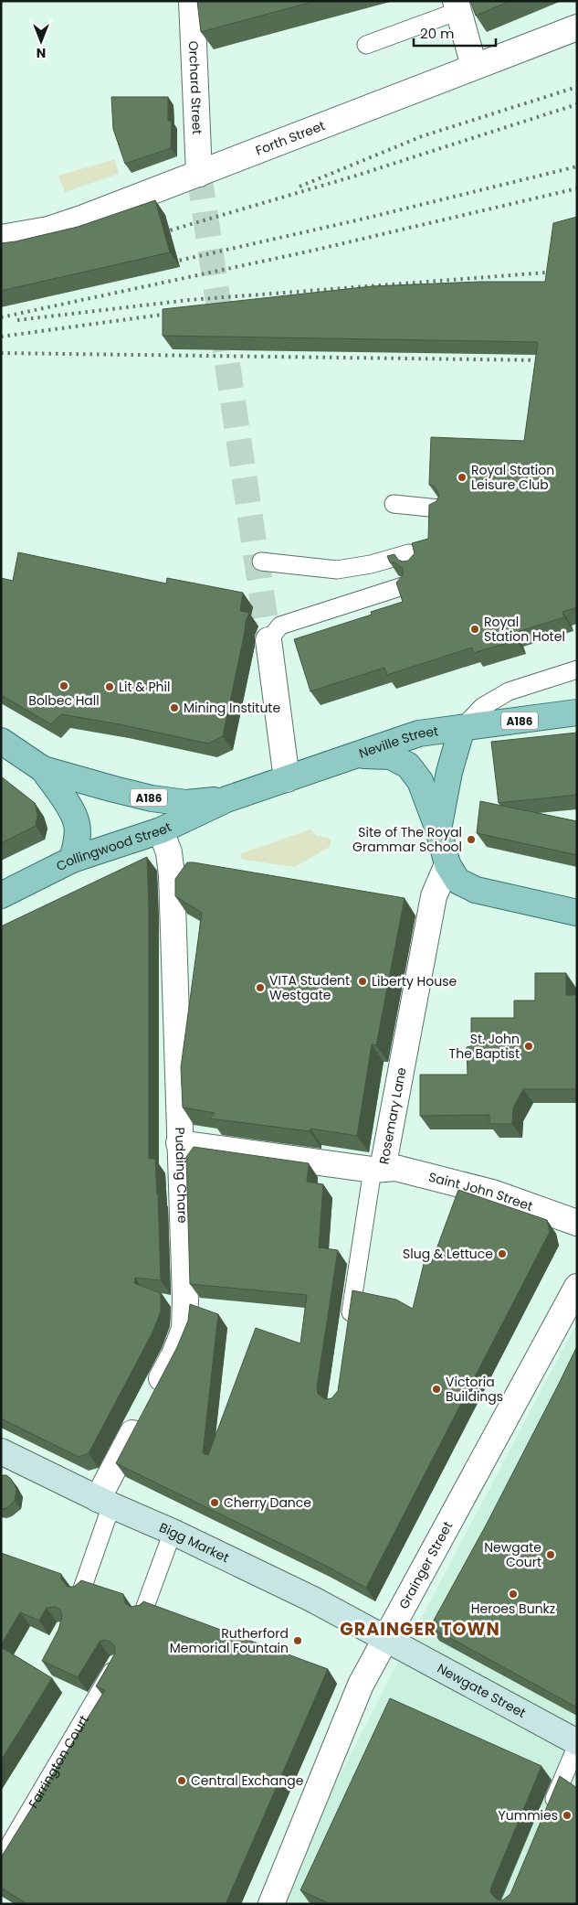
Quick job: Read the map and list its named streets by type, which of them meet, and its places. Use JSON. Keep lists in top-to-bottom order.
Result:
{
  "streets": {
    "main road": [
      "A186",
      "Neville Street",
      "Collingwood Street",
      "Bigg Market",
      "Newgate Street"
    ],
    "street": [
      "Orchard Street",
      "Forth Street",
      "Rosemary Lane",
      "Pudding Chare",
      "Saint John Street",
      "Grainger Street"
    ],
    "lane": ["Farrington Court"]
  },
  "crossings": [
    ["Orchard Street", "Forth Street"],
    ["A186", "Neville Street"],
    ["A186", "Collingwood Street"],
    ["A186", "Rosemary Lane"],
    ["Neville Street", "Collingwood Street"],
    ["Collingwood Street", "Pudding Chare"],
    ["Rosemary Lane", "Pudding Chare"],
    ["Rosemary Lane", "Saint John Street"],
    ["Pudding Chare", "Bigg Market"],
    ["Bigg Market", "Grainger Street"],
    ["Bigg Market", "Newgate Street"],
    ["Grainger Street", "Newgate Street"]
  ],
  "districts": ["GRAINGER TOWN"],
  "places": [
    "Royal Station Leisure Club",
    "Royal Station Hotel",
    "Bolbec Hall",
    "Lit & Phil",
    "Mining Institute",
    "Site of The Royal Grammar School",
    "Liberty House",
    "VITA Student Westgate",
    "St. John The Baptist",
    "Slug & Lettuce",
    "Victoria Buildings",
    "Cherry Dance",
    "Newgate Court",
    "Heroes Bunkz",
    "Rutherford Memorial Fountain",
    "Central Exchange",
    "Yummies"
  ],
  "scale_bar": "20 m",
  "north": "bottom"
}
